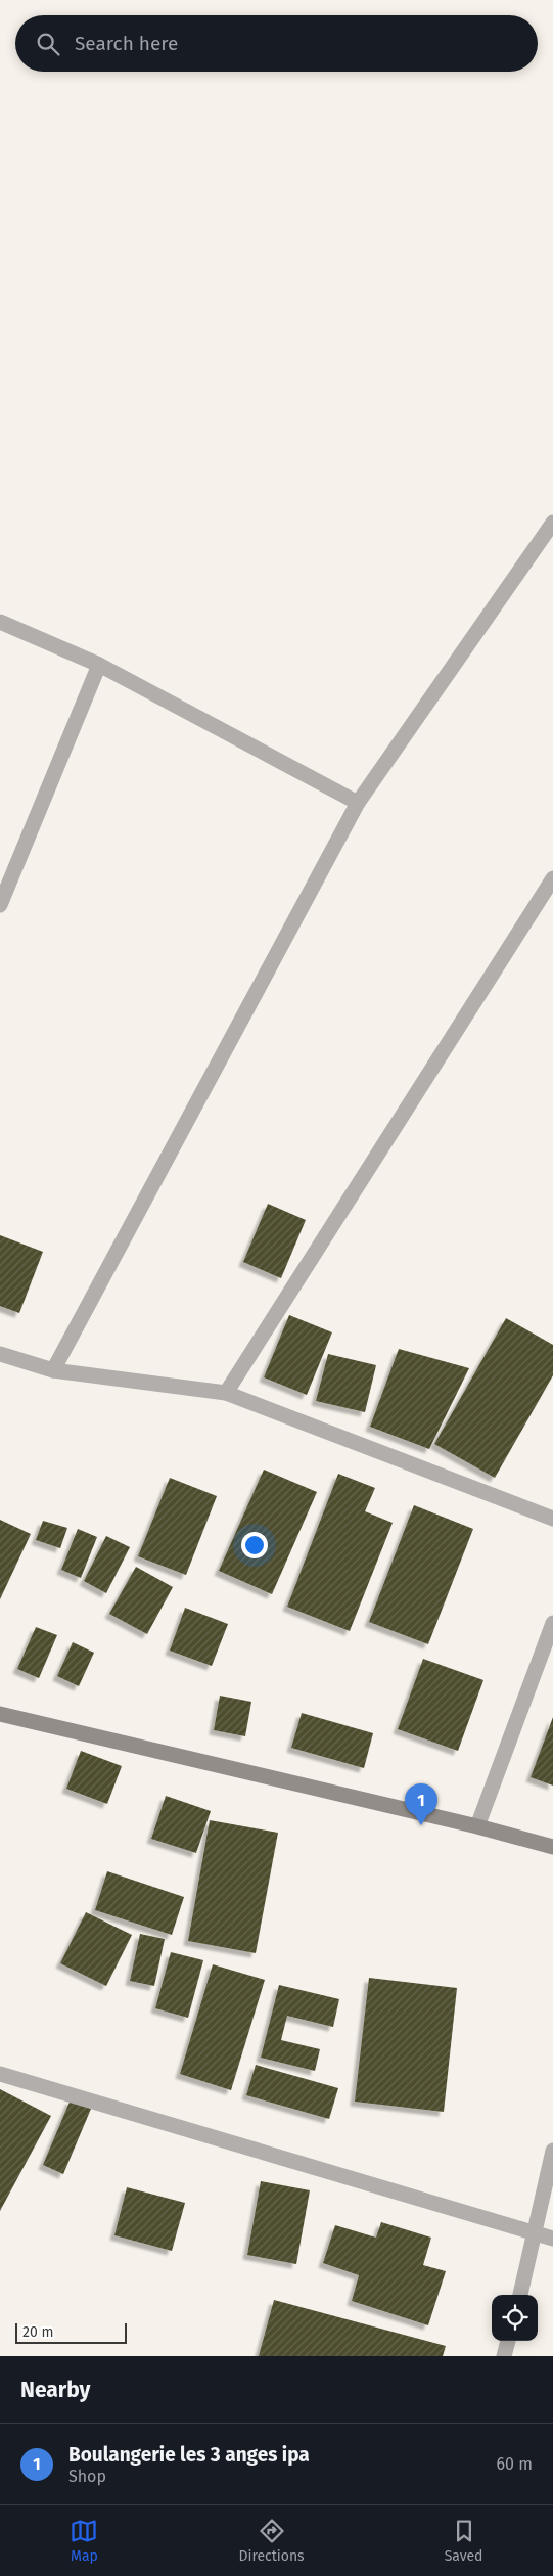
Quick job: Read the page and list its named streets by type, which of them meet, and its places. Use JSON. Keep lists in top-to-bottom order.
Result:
{
  "scale_bar": "20 m",
  "page": {
    "search": "Search here",
    "pins": "1",
    "scale": "20 m",
    "heading": "Nearby",
    "list": [
      {
        "mark": "1",
        "name": "Boulangerie les 3 anges ipa",
        "note": "Shop",
        "value": "60 m"
      }
    ],
    "nav": ["Map", "Directions", "Saved"]
  }
}
